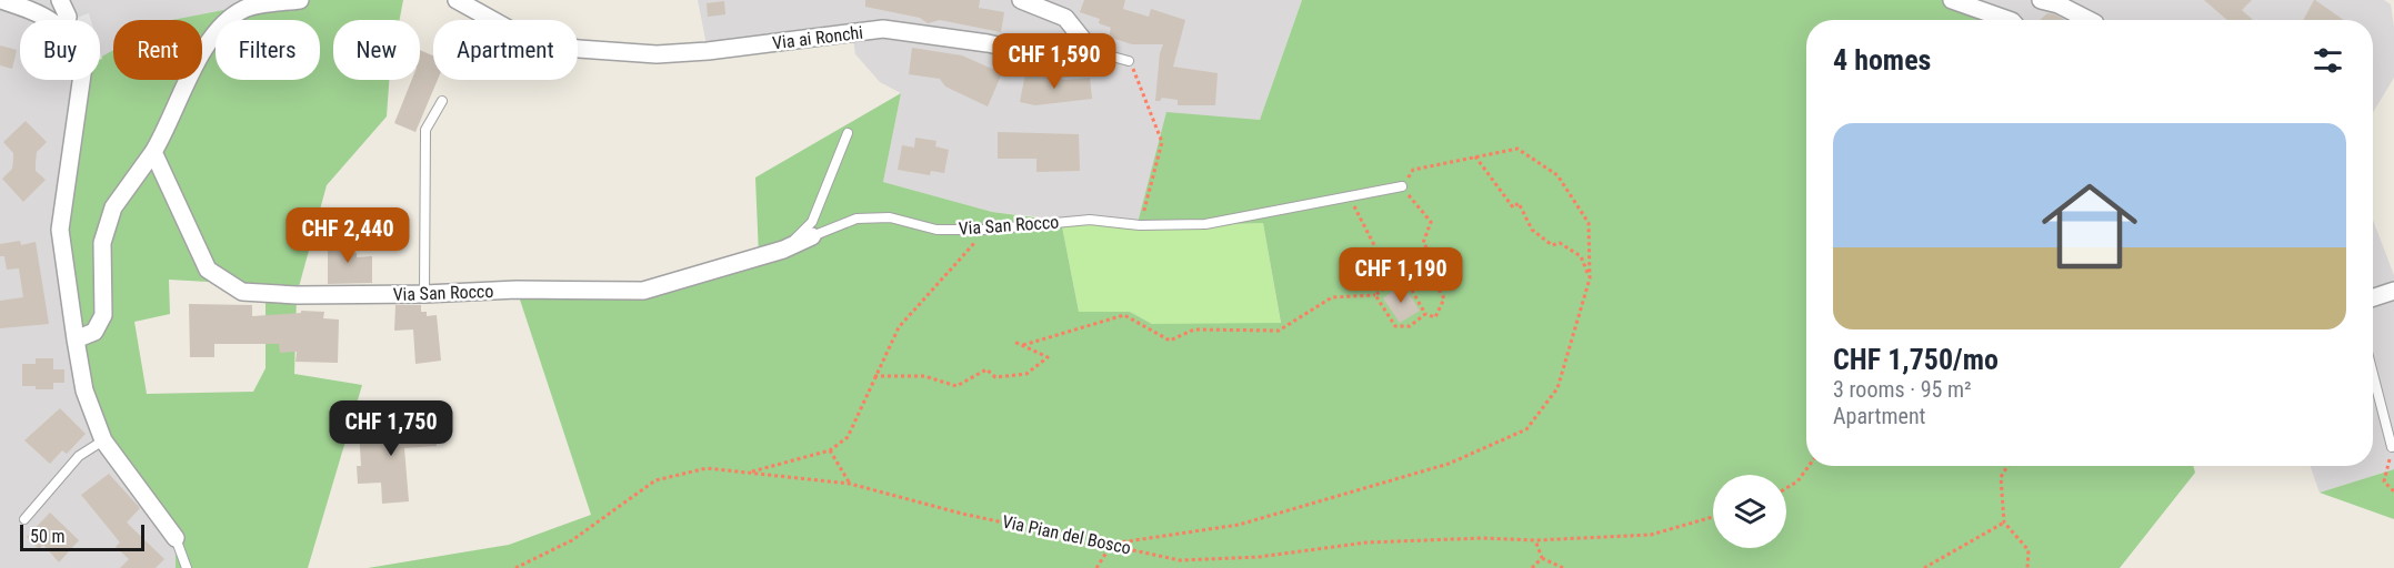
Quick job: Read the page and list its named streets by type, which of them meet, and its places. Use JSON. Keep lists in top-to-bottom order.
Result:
{
  "streets": {
    "street": ["Via ai Ronchi", "Via San Rocco"],
    "path": ["Via Pian del Bosco"]
  },
  "scale_bar": "50 m",
  "page": {
    "chip": [
      "Buy",
      "Rent",
      "Filters",
      "New",
      "Apartment"
    ],
    "heading": "4 homes",
    "price": [
      "CHF 1,590",
      "CHF 2,440",
      "CHF 1,190",
      "CHF 1,750"
    ],
    "list": [
      {
        "name": "CHF 1,750/mo",
        "note": "3 rooms · 95 m² · Apartment"
      }
    ],
    "scale": "50 m"
  }
}
